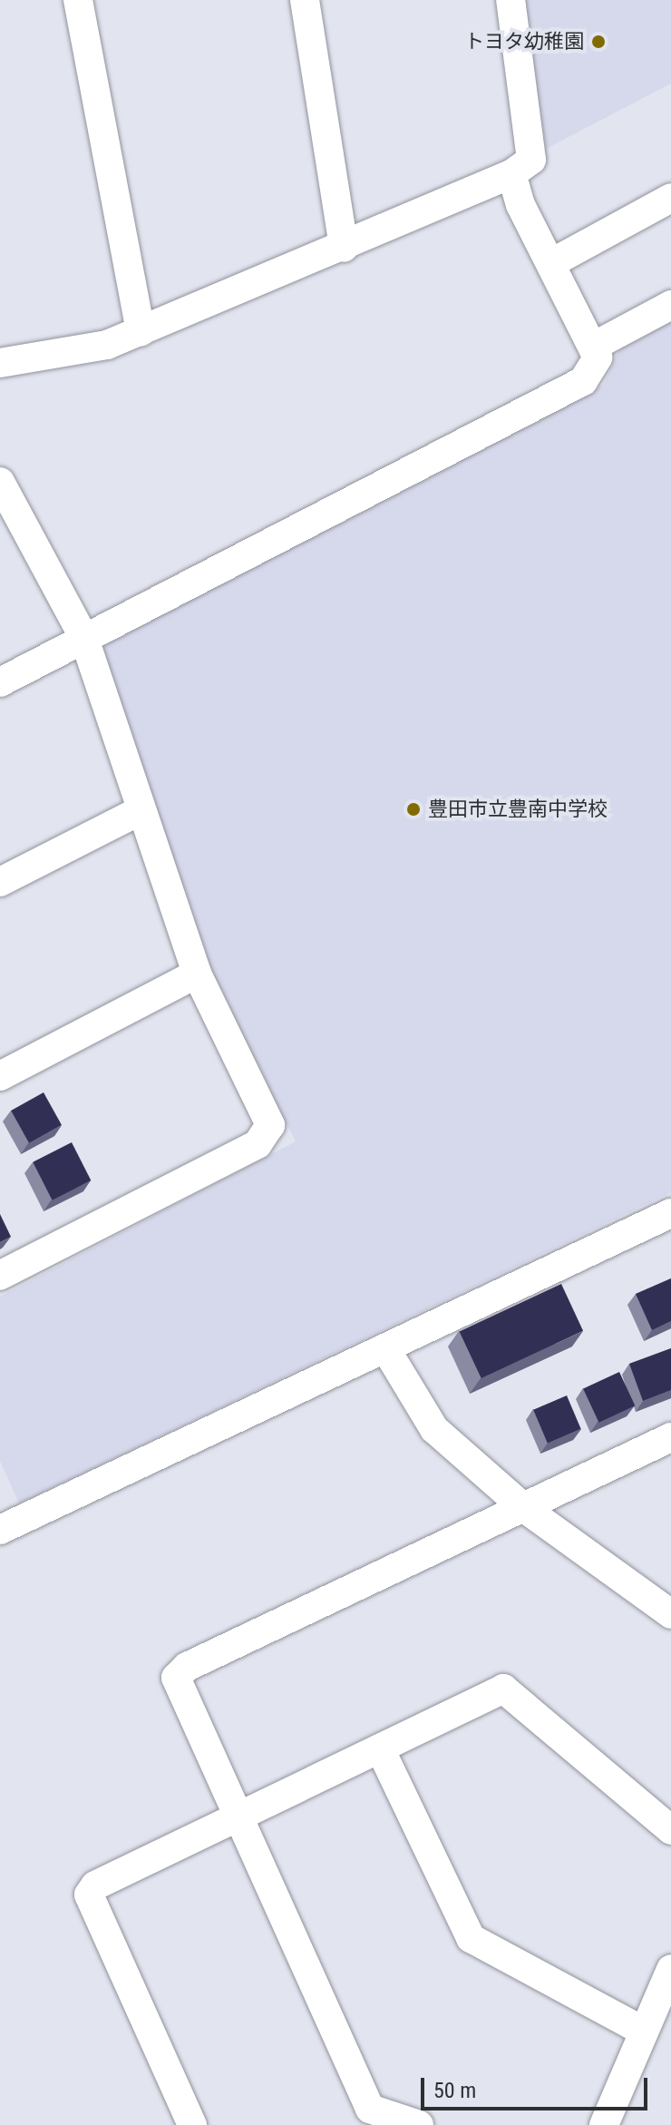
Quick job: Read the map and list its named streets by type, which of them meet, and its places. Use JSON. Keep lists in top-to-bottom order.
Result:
{
  "places": ["トヨタ幼稚園", "豊田市立豊南中学校"],
  "scale_bar": "50 m"
}
